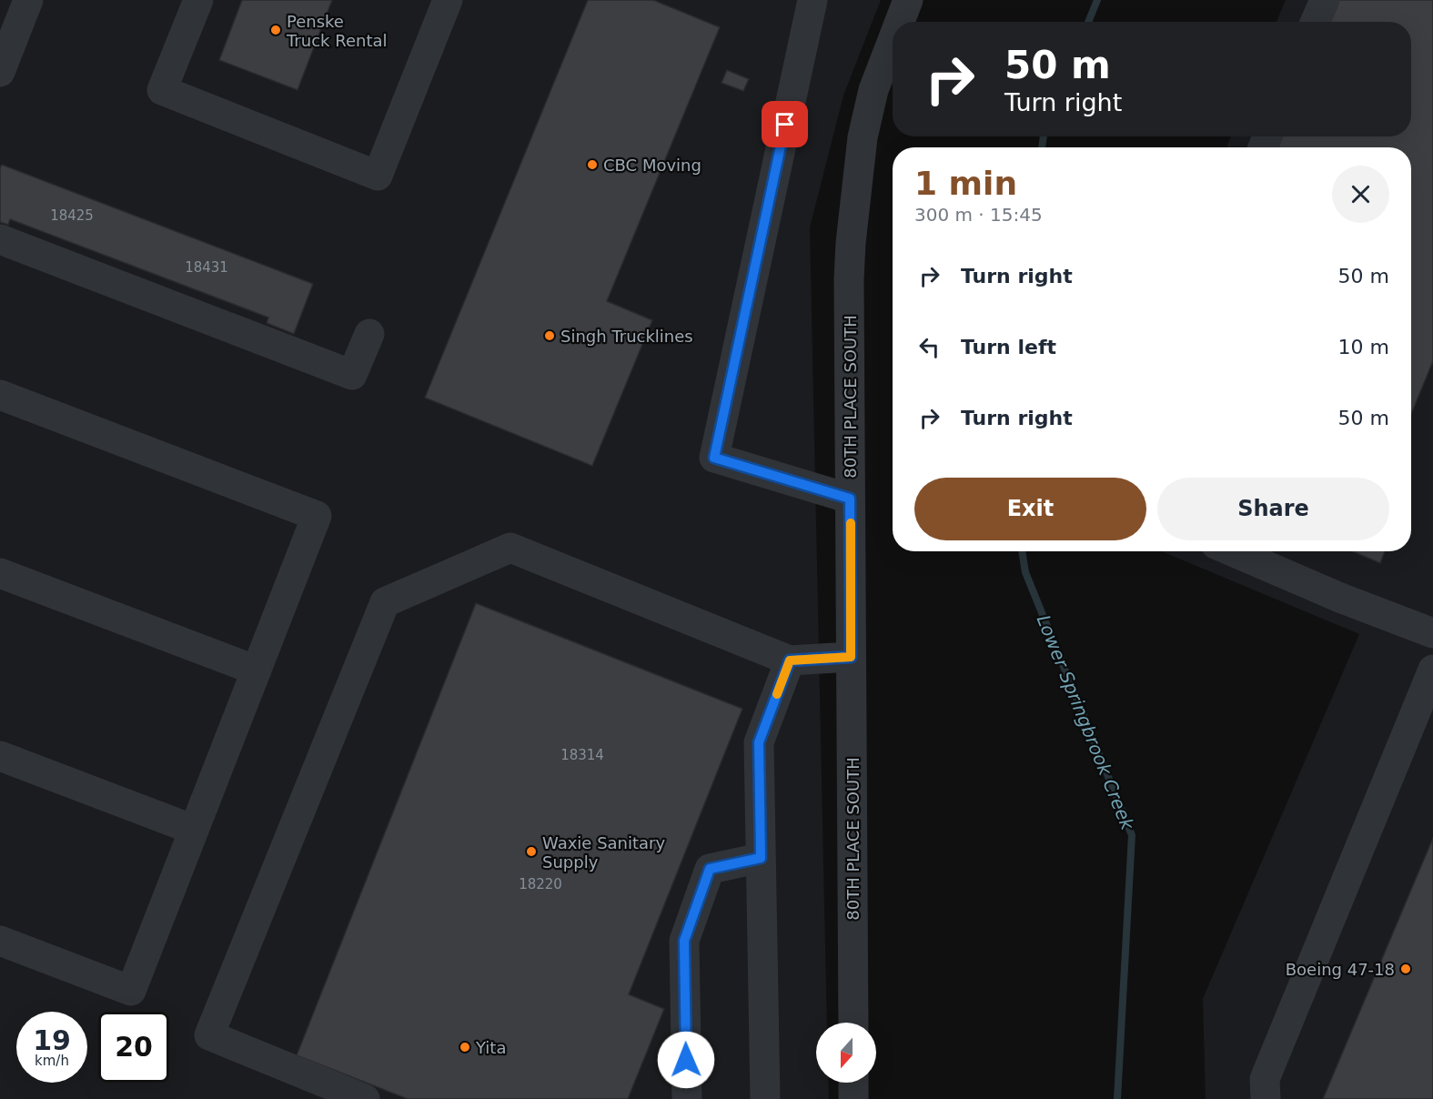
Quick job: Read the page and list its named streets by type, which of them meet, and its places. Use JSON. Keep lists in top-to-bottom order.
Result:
{
  "streets": {
    "street": ["80TH PLACE SOUTH"]
  },
  "water": ["Lower Springbrook Creek"],
  "places": [
    "Penske Truck Rental",
    "CBC Moving",
    "Singh Trucklines",
    "Waxie Sanitary Supply",
    "Boeing 47-18",
    "Yita"
  ],
  "house_numbers": [
    "18425",
    "18431",
    "18314",
    "18220"
  ],
  "north": "bottom",
  "page": {
    "turn": ["50 m", "Turn right"],
    "heading": ["1 min", "300 m · 15:45"],
    "list": [
      {
        "name": "Turn right",
        "value": "50 m"
      },
      {
        "name": "Turn left",
        "value": "10 m"
      },
      {
        "name": "Turn right",
        "value": "50 m"
      }
    ],
    "buttons": ["Exit", "Share"],
    "speed": "19 km/h",
    "limit": "20"
  }
}
